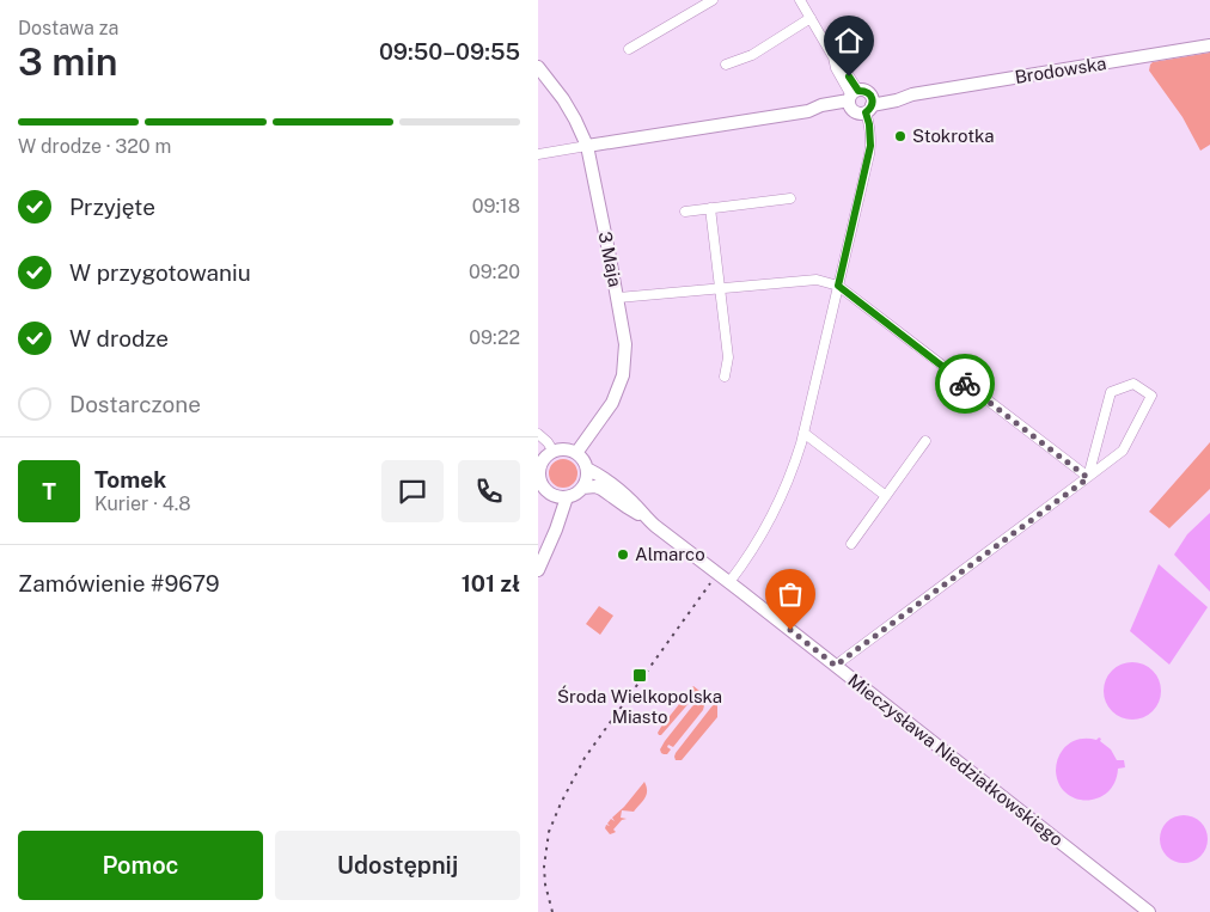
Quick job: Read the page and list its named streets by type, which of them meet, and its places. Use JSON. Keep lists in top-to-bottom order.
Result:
{
  "streets": {
    "street": ["Brodowska", "3 Maja", "Mieczysława Niedziałkowskiego"]
  },
  "crossings": [
    ["3 Maja", "Mieczysława Niedziałkowskiego"]
  ],
  "places": {
    "other": ["Stokrotka", "Almarco"],
    "transit": ["Środa Wielkopolska Miasto"]
  },
  "page": {
    "heading": ["3 min", "Dostawa za", "09:50–09:55"],
    "panel": [
      "Tomek",
      "Kurier · 4.8",
      "Zamówienie #9679",
      "101 zł"
    ],
    "bar": "W drodze · 320 m",
    "list": [
      ["Przyjęte", "09:18"],
      ["W przygotowaniu", "09:20"],
      ["W drodze", "09:22"],
      "Dostarczone"
    ],
    "round": "T",
    "buttons": ["Pomoc", "Udostępnij"]
  }
}
